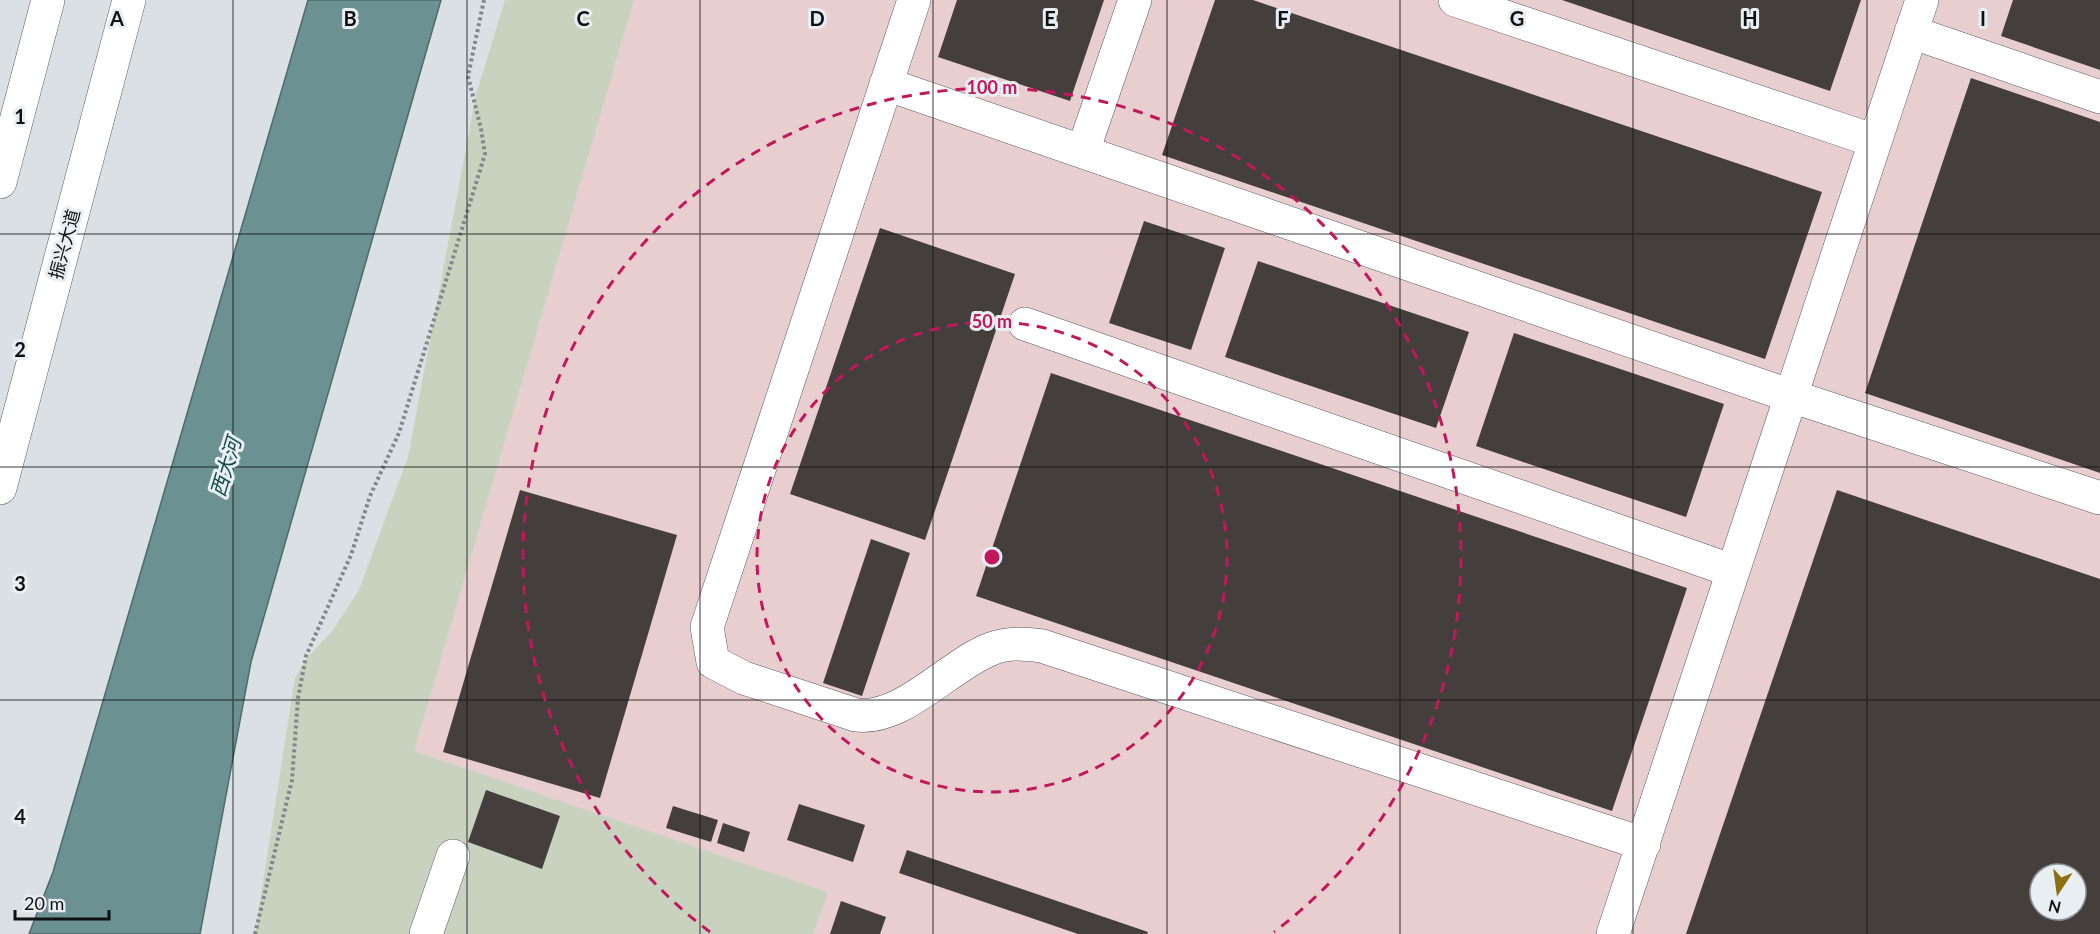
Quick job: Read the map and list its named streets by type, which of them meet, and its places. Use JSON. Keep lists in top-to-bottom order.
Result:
{
  "streets": {
    "main road": ["振兴大道"]
  },
  "water": ["西大河"],
  "scale_bar": "20 m",
  "north": "bottom",
  "grid": {
    "columns": [
      "A",
      "B",
      "C",
      "D",
      "E",
      "F",
      "G",
      "H",
      "I"
    ],
    "rows": [
      "1",
      "2",
      "3",
      "4"
    ]
  },
  "rings": ["100 m", "50 m"]
}
